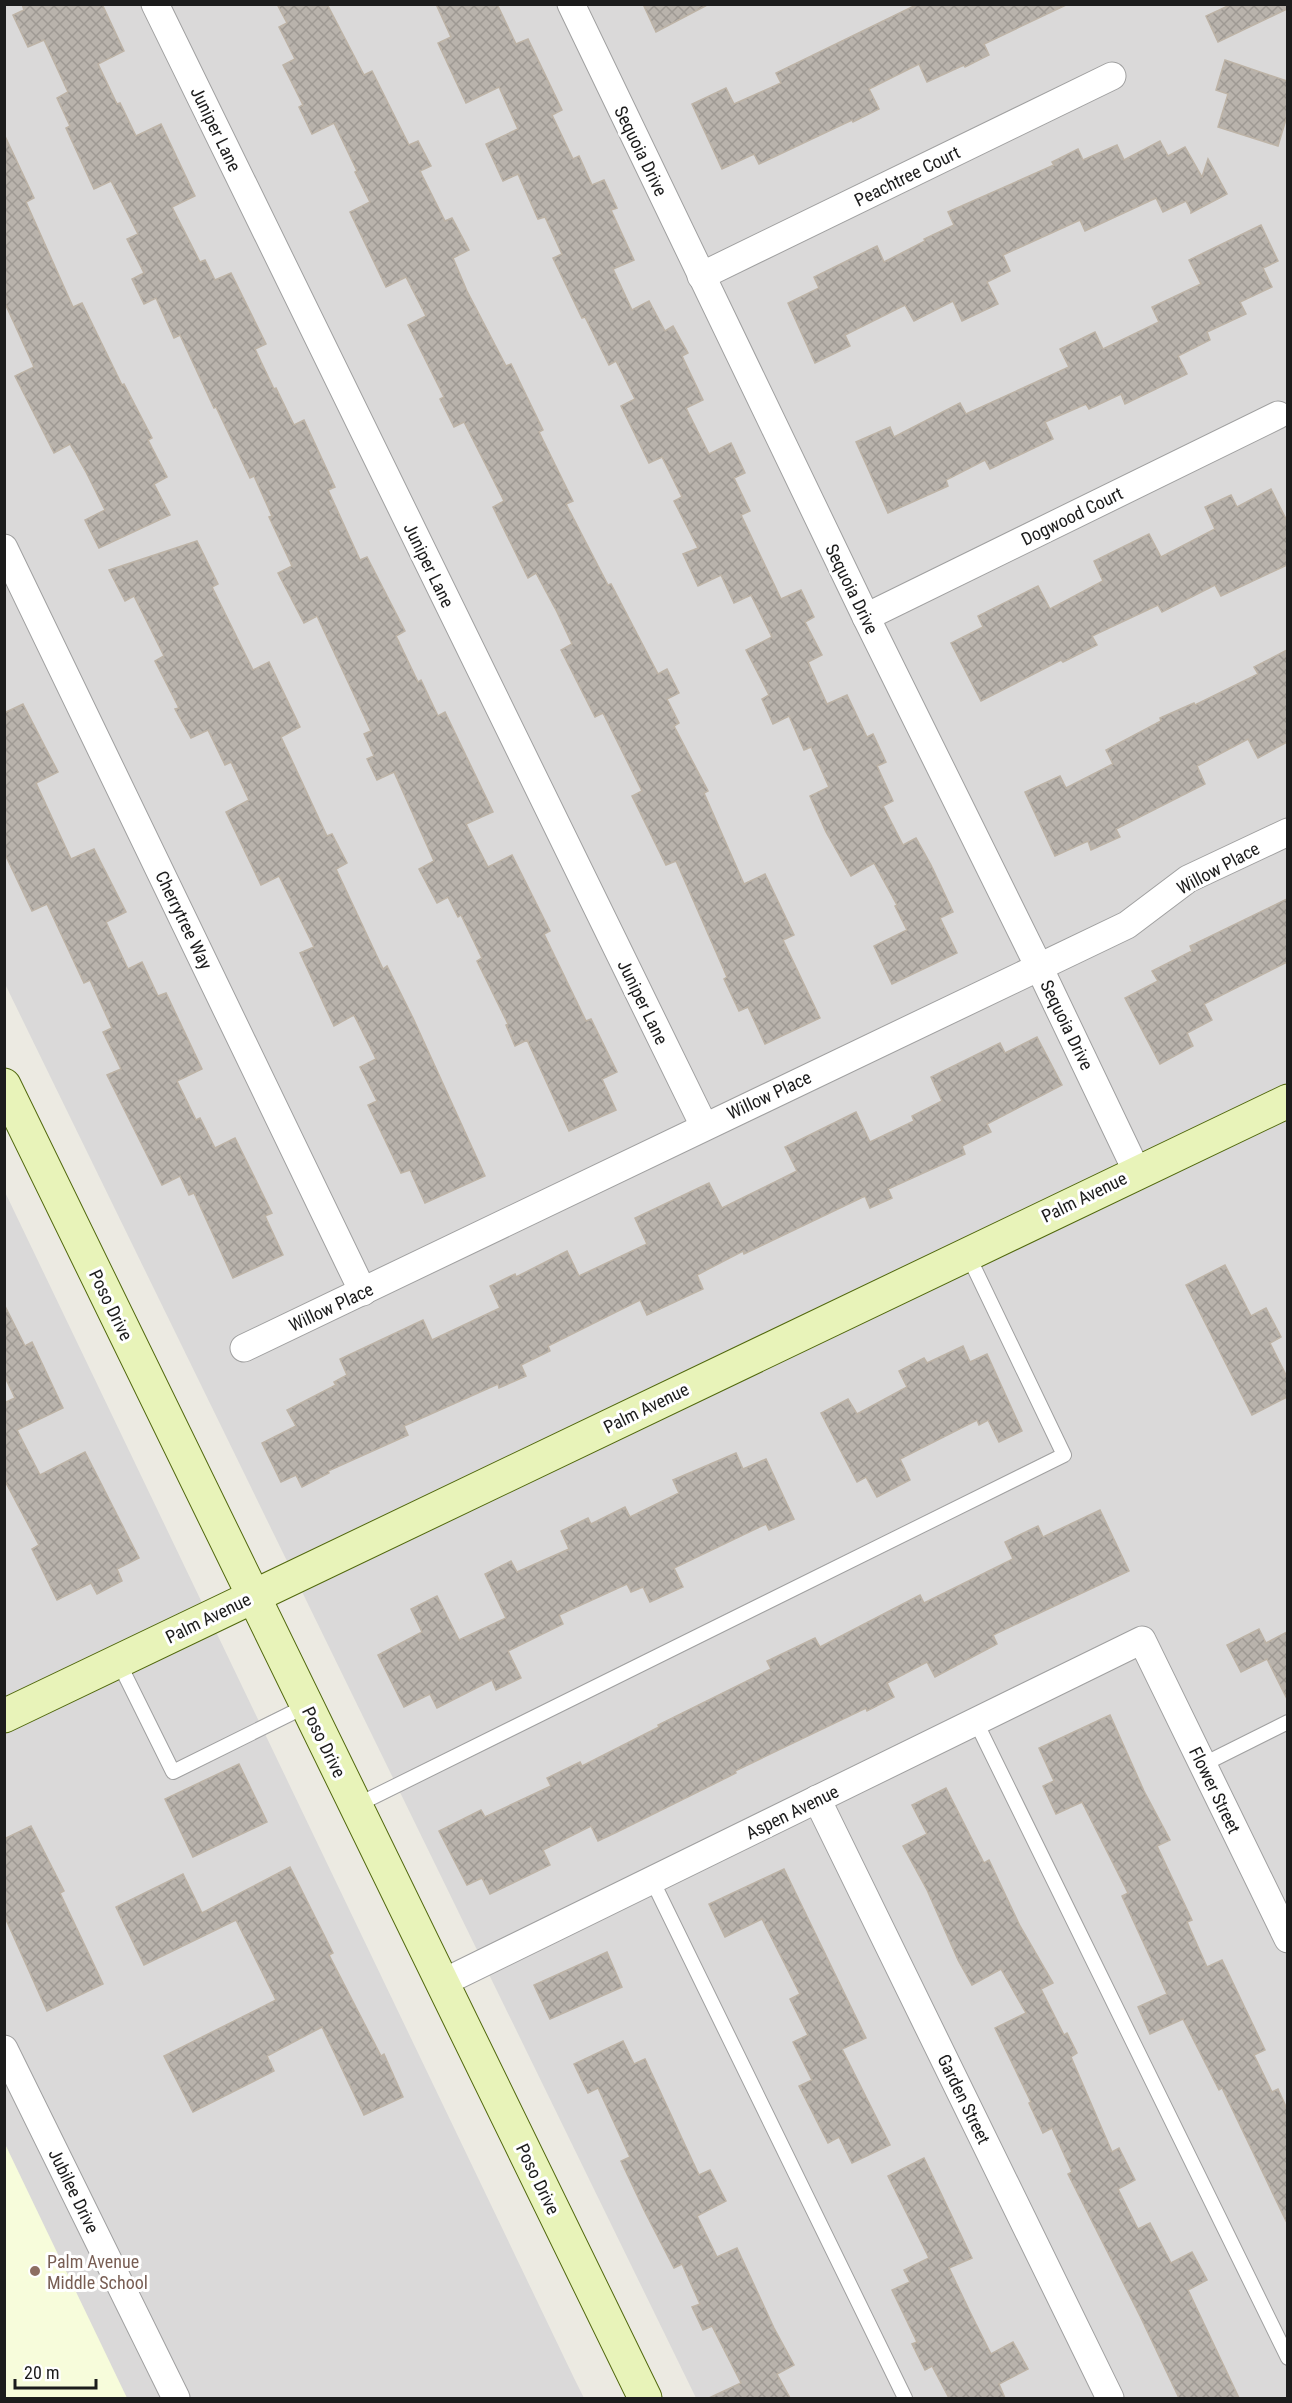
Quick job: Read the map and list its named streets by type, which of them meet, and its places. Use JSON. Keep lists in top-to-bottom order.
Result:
{
  "streets": {
    "main road": ["Palm Avenue", "Poso Drive"],
    "street": [
      "Juniper Lane",
      "Sequoia Drive",
      "Peachtree Court",
      "Dogwood Court",
      "Willow Place",
      "Cherrytree Way",
      "Flower Street",
      "Aspen Avenue",
      "Garden Street",
      "Jubilee Drive"
    ]
  },
  "crossings": [
    ["Juniper Lane", "Willow Place"],
    ["Sequoia Drive", "Peachtree Court"],
    ["Sequoia Drive", "Dogwood Court"],
    ["Sequoia Drive", "Willow Place"],
    ["Sequoia Drive", "Palm Avenue"],
    ["Willow Place", "Cherrytree Way"],
    ["Palm Avenue", "Poso Drive"],
    ["Poso Drive", "Aspen Avenue"],
    ["Flower Street", "Aspen Avenue"],
    ["Aspen Avenue", "Garden Street"]
  ],
  "places": ["Palm Avenue Middle School"],
  "scale_bar": "20 m"
}
